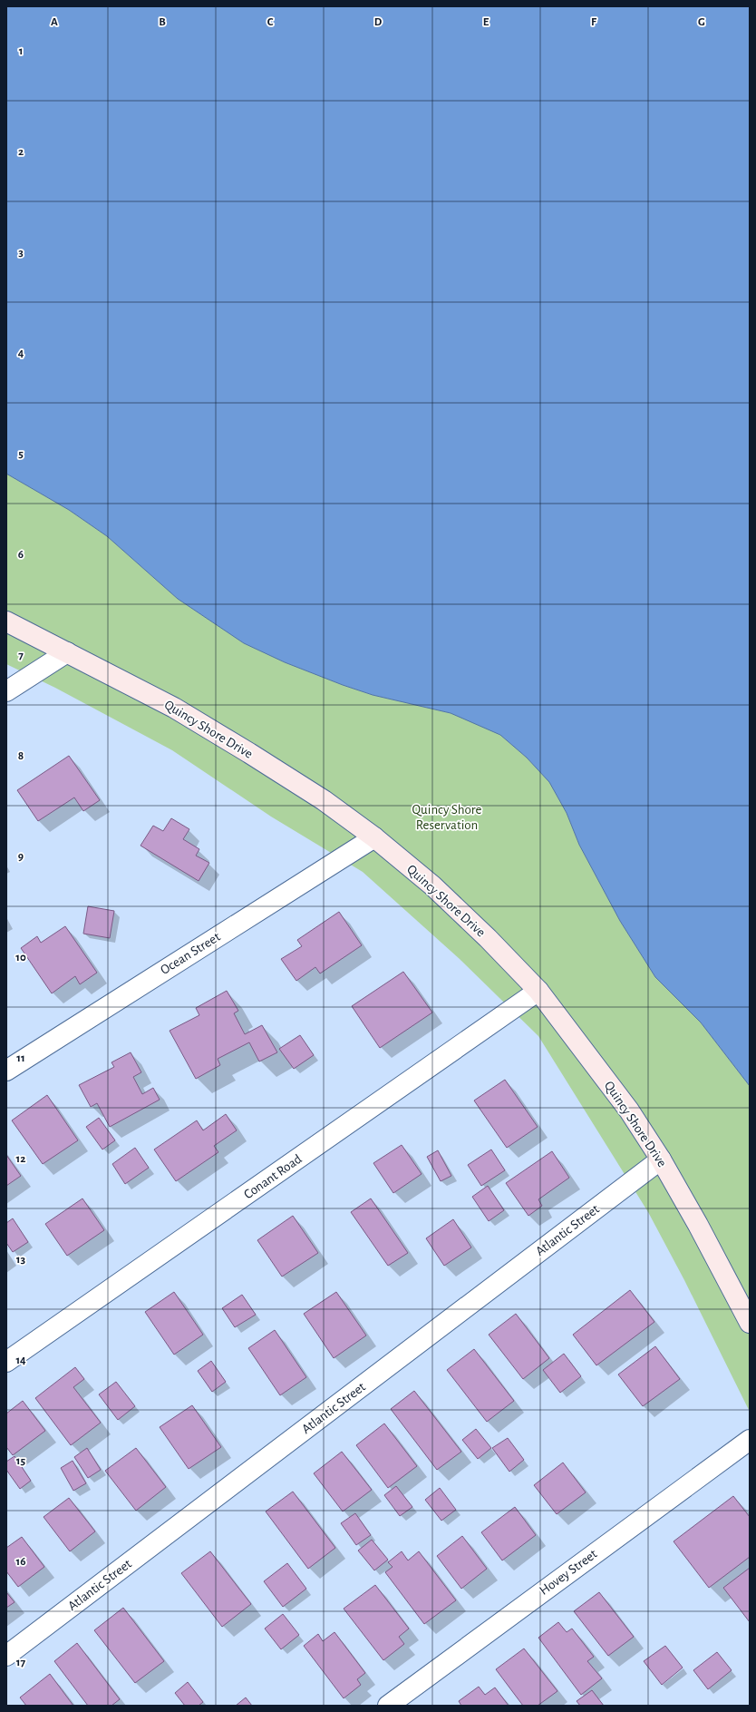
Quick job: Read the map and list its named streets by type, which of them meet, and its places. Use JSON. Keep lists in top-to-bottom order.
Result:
{
  "streets": {
    "main road": ["Quincy Shore Drive"],
    "street": [
      "Ocean Street",
      "Conant Road",
      "Atlantic Street",
      "Hovey Street"
    ]
  },
  "crossings": [
    ["Quincy Shore Drive", "Ocean Street"],
    ["Quincy Shore Drive", "Conant Road"],
    ["Quincy Shore Drive", "Atlantic Street"]
  ],
  "parks": ["Quincy Shore Reservation"],
  "grid": {
    "columns": [
      "A",
      "B",
      "C",
      "D",
      "E",
      "F",
      "G"
    ],
    "rows": [
      "1",
      "2",
      "3",
      "4",
      "5",
      "6",
      "7",
      "8",
      "9",
      "10",
      "11",
      "12",
      "13",
      "14",
      "15",
      "16",
      "17"
    ]
  }
}
